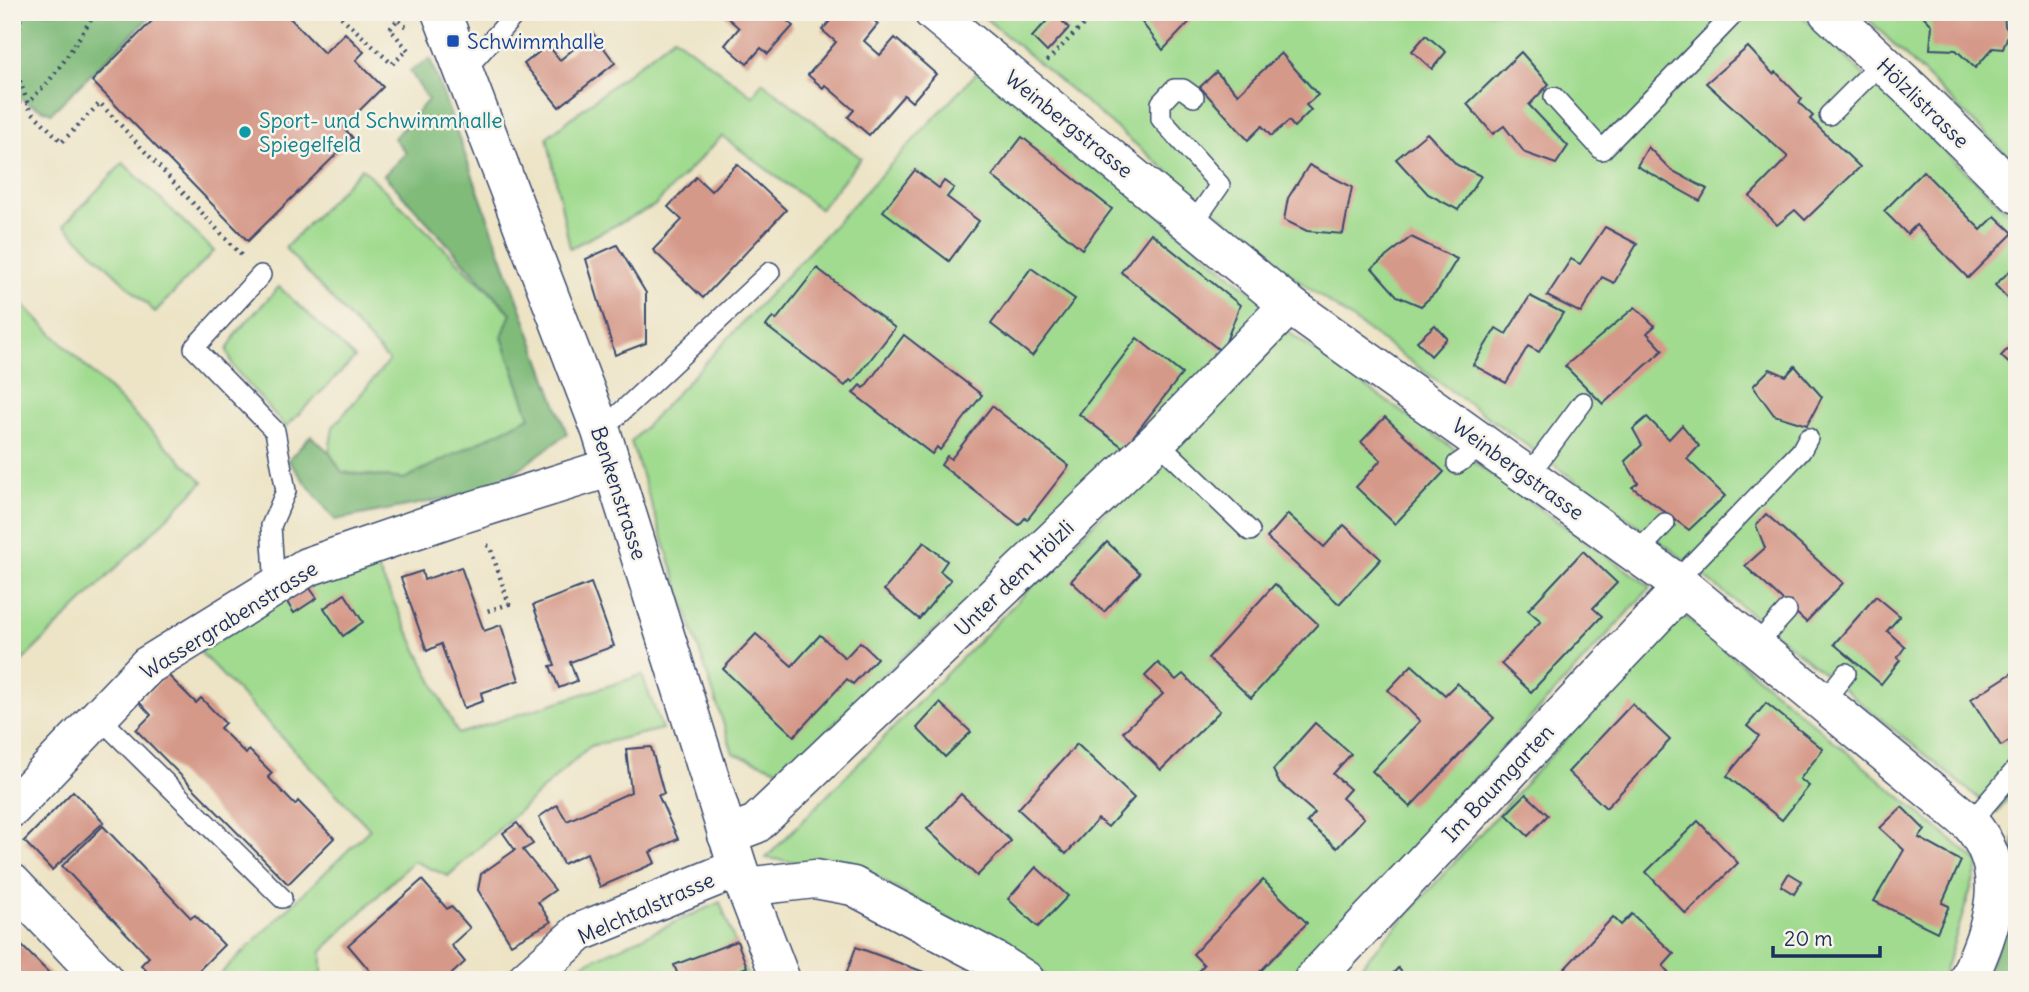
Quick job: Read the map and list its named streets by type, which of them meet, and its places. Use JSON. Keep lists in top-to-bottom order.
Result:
{
  "streets": {
    "street": [
      "Hölzlistrasse",
      "Weinbergstrasse",
      "Benkenstrasse",
      "Unter dem Hölzli",
      "Wassergrabenstrasse",
      "Im Baumgarten",
      "Melchtalstrasse"
    ]
  },
  "crossings": [
    ["Weinbergstrasse", "Unter dem Hölzli"],
    ["Weinbergstrasse", "Im Baumgarten"],
    ["Benkenstrasse", "Unter dem Hölzli"],
    ["Benkenstrasse", "Wassergrabenstrasse"],
    ["Benkenstrasse", "Melchtalstrasse"],
    ["Unter dem Hölzli", "Melchtalstrasse"]
  ],
  "places": {
    "transit": ["Schwimmhalle"],
    "other": ["Sport- und Schwimmhalle Spiegelfeld"]
  },
  "scale_bar": "20 m"
}
